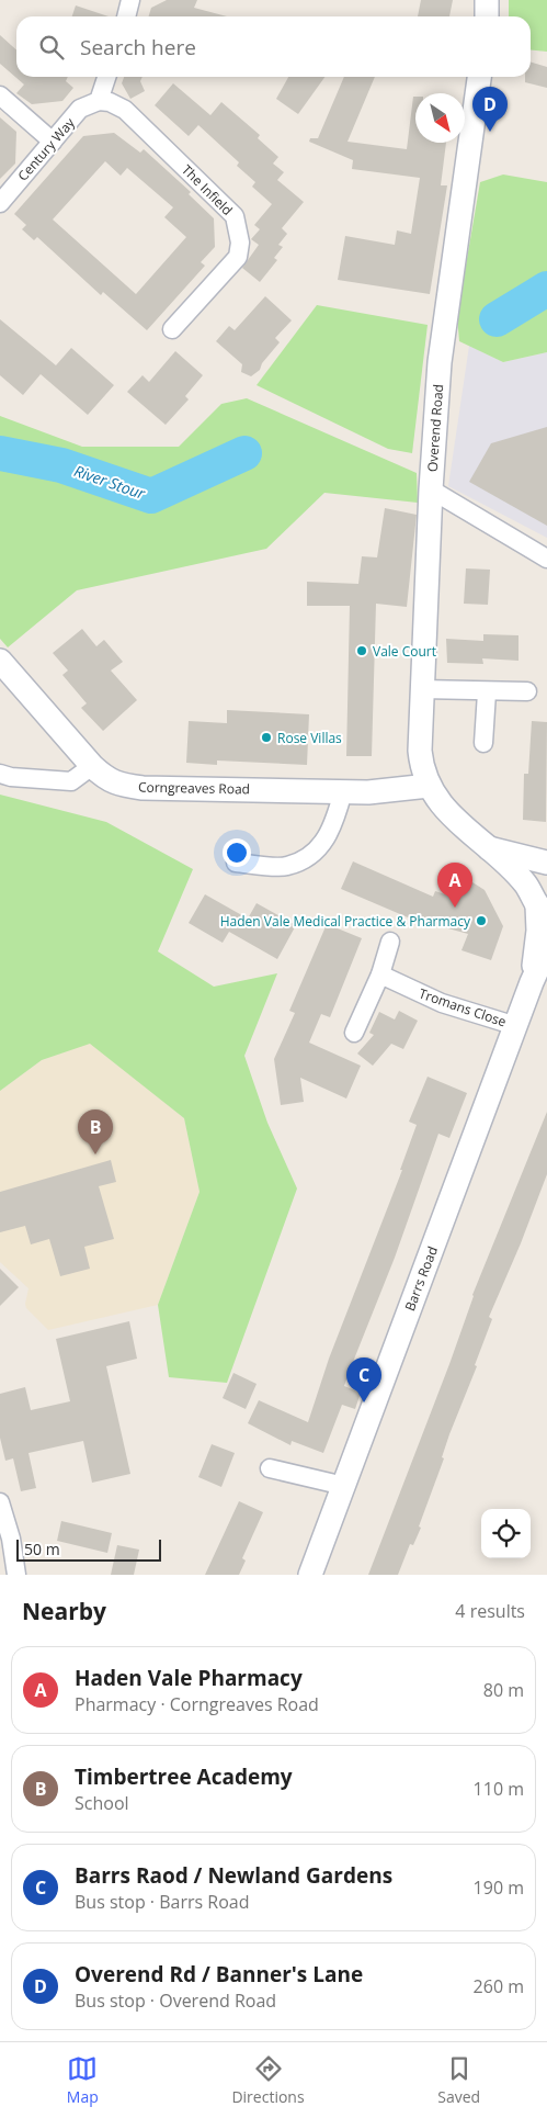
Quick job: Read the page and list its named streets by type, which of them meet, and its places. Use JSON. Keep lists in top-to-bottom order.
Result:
{
  "streets": {
    "street": [
      "Century Way",
      "The Infield",
      "Overend Road",
      "Corngreaves Road",
      "Tromans Close",
      "Barrs Road"
    ]
  },
  "crossings": [
    ["Century Way", "The Infield"],
    ["Overend Road", "Corngreaves Road"],
    ["Tromans Close", "Barrs Road"]
  ],
  "water": ["River Stour"],
  "places": ["Vale Court", "Rose Villas", "Haden Vale Medical Practice & Pharmacy"],
  "scale_bar": "50 m",
  "north": "bottom right",
  "page": {
    "search": "Search here",
    "pins": [
      "D",
      "A",
      "B",
      "C"
    ],
    "scale": "50 m",
    "heading": ["Nearby", "4 results"],
    "list": [
      {
        "mark": "A",
        "name": "Haden Vale Pharmacy",
        "note": "Pharmacy · Corngreaves Road",
        "value": "80 m"
      },
      {
        "mark": "B",
        "name": "Timbertree Academy",
        "note": "School",
        "value": "110 m"
      },
      {
        "mark": "C",
        "name": "Barrs Raod / Newland Gardens",
        "note": "Bus stop · Barrs Road",
        "value": "190 m"
      },
      {
        "mark": "D",
        "name": "Overend Rd / Banner's Lane",
        "note": "Bus stop · Overend Road",
        "value": "260 m"
      }
    ],
    "nav": ["Map", "Directions", "Saved"]
  }
}
